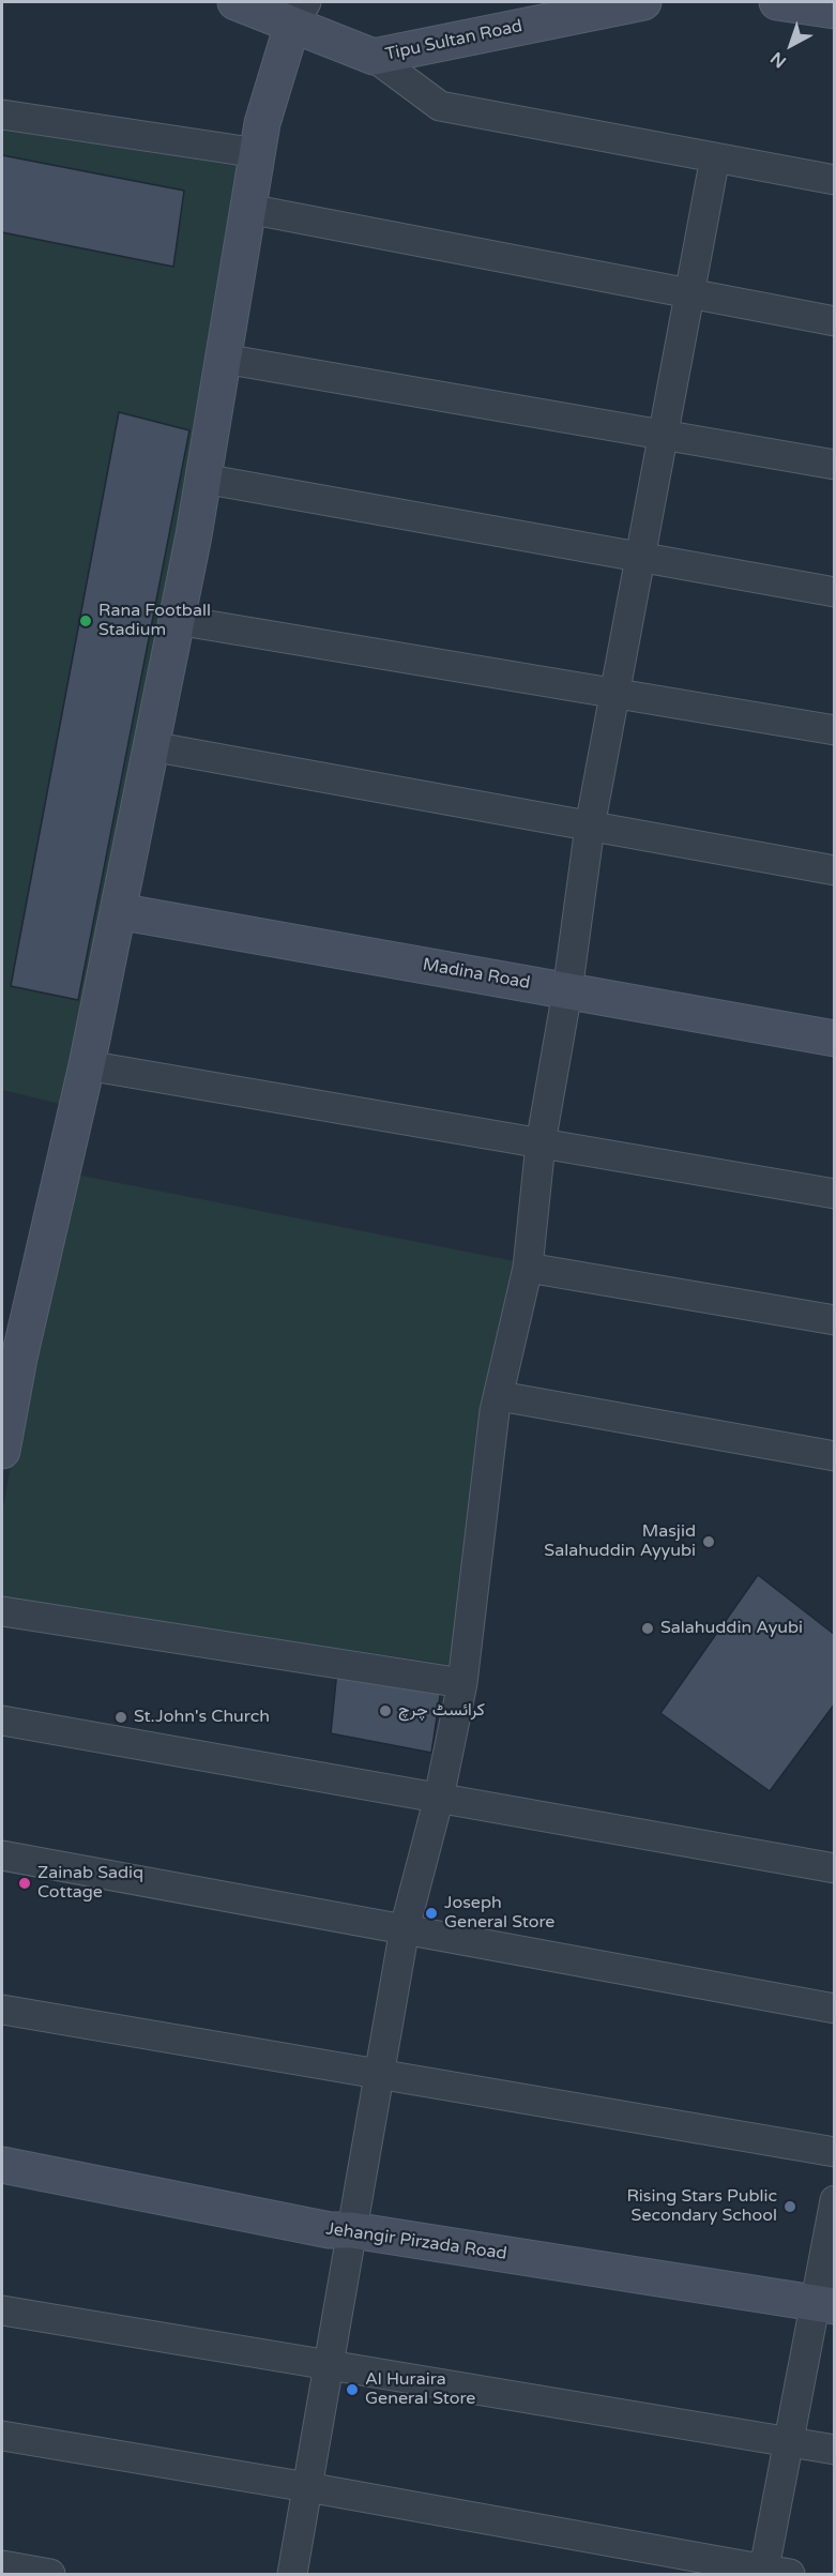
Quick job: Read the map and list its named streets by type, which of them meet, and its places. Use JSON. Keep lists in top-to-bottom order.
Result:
{
  "streets": {
    "main road": ["Tipu Sultan Road", "Madina Road", "Jehangir Pirzada Road"]
  },
  "places": [
    "Rana Football Stadium",
    "Masjid Salahuddin Ayyubi",
    "Salahuddin Ayubi",
    "کرائسٹ چرچ",
    "St.John's Church",
    "Zainab Sadiq Cottage",
    "Joseph General Store",
    "Rising Stars Public Secondary School",
    "Al Huraira General Store"
  ],
  "north": "bottom left"
}
